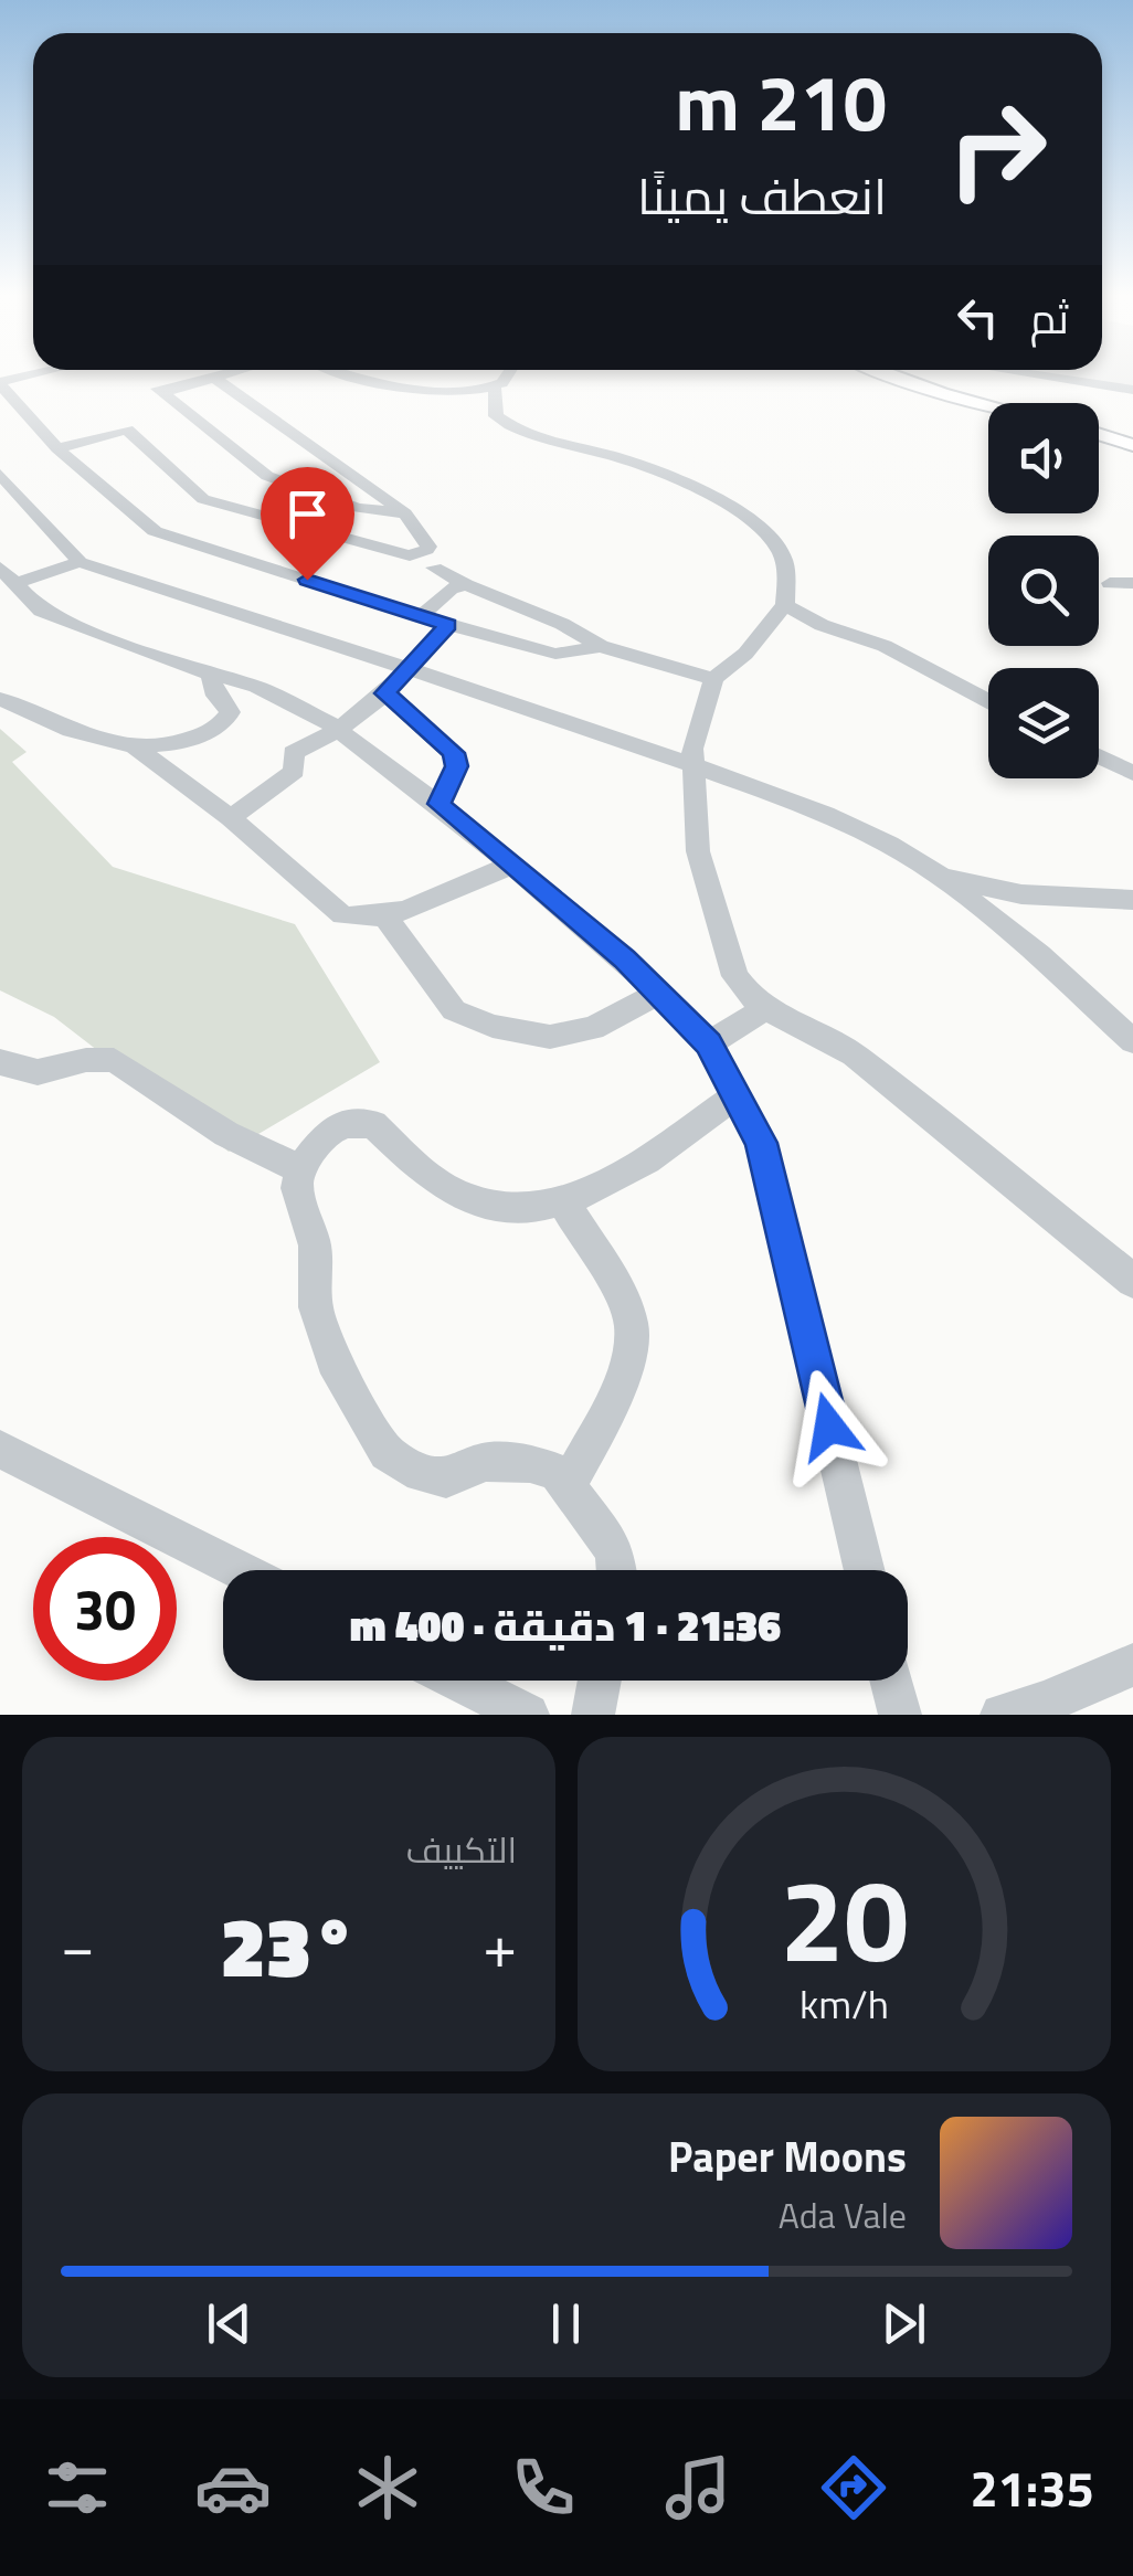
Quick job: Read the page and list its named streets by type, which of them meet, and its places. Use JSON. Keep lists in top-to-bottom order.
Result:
{
  "page": {
    "turn": ["210 m", "انعطف يمينًا"],
    "then": "ثم",
    "limit": "30",
    "trip": "21:36 · 1 دقيقة · 400 m",
    "tile": "التكييف",
    "heat": ["−", "23°", "+"],
    "song": ["Paper Moons", "Ada Vale"],
    "tabs": "21:35",
    "gauge": ["20", "km/h"]
  }
}
